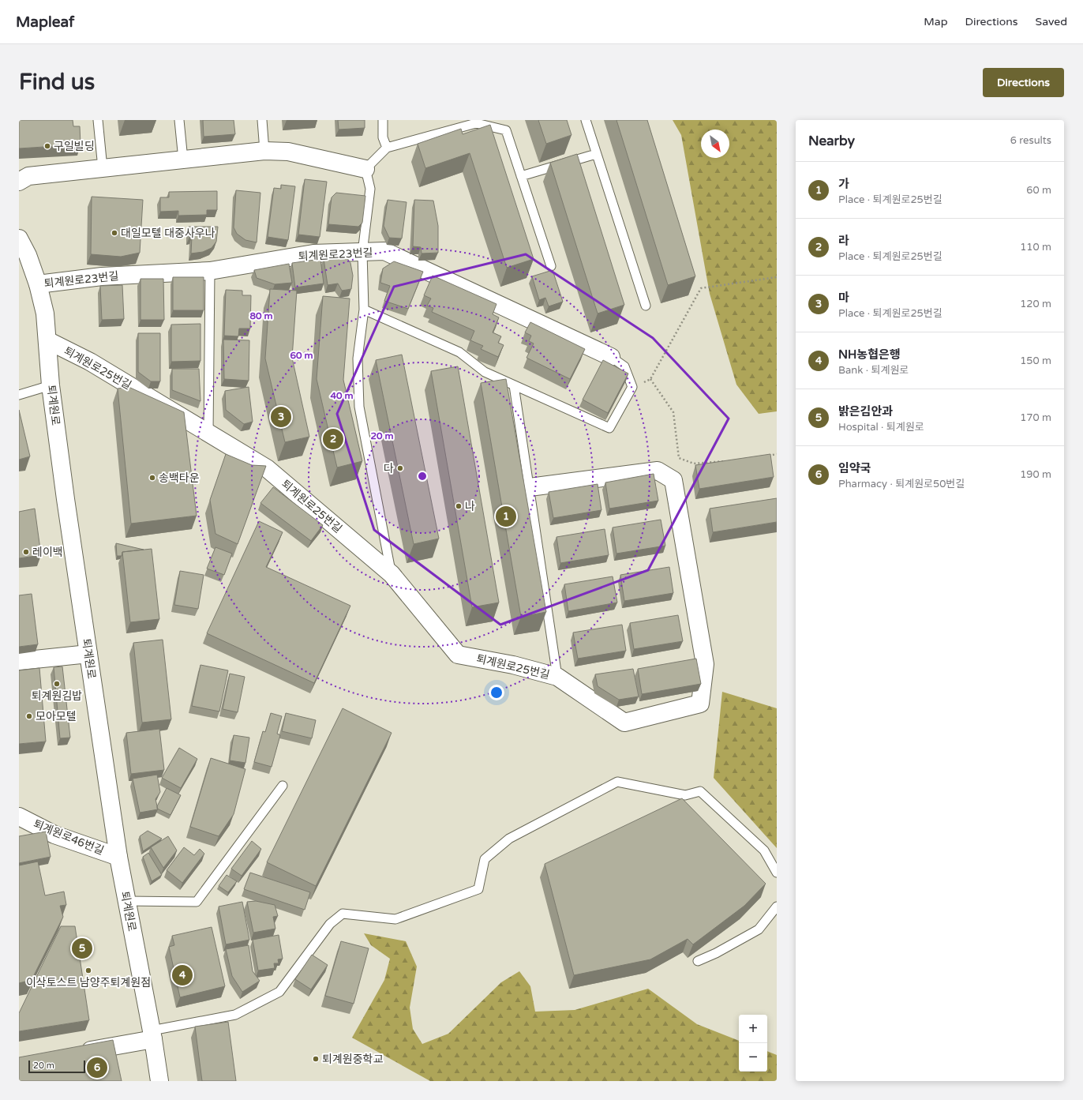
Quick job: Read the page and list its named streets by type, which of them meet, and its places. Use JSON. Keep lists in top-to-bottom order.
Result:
{
  "streets": {
    "street": [
      "퇴계원로23번길",
      "퇴계원로25번길",
      "퇴계원로",
      "퇴계원로46번길"
    ]
  },
  "crossings": [
    ["퇴계원로23번길", "퇴계원로"],
    ["퇴계원로25번길", "퇴계원로"],
    ["퇴계원로", "퇴계원로46번길"]
  ],
  "places": [
    "구일빌딩",
    "대일모텔 대중사우나",
    "다",
    "송백타운",
    "나",
    "레이백",
    "퇴계원김밥",
    "모아모텔",
    "이삭토스트 남양주퇴계원점",
    "퇴계원중학교"
  ],
  "scale_bar": "20 m",
  "north": "bottom right",
  "page": {
    "header": "Mapleaf",
    "nav": ["Map", "Directions", "Saved"],
    "buttons": "Directions",
    "title": "Find us",
    "heading": ["Nearby", "6 results"],
    "list": [
      {
        "mark": "1",
        "name": "가",
        "note": "Place · 퇴계원로25번길",
        "value": "60 m"
      },
      {
        "mark": "2",
        "name": "라",
        "note": "Place · 퇴계원로25번길",
        "value": "110 m"
      },
      {
        "mark": "3",
        "name": "마",
        "note": "Place · 퇴계원로25번길",
        "value": "120 m"
      },
      {
        "mark": "4",
        "name": "NH농협은행",
        "note": "Bank · 퇴계원로",
        "value": "150 m"
      },
      {
        "mark": "5",
        "name": "밝은김안과",
        "note": "Hospital · 퇴계원로",
        "value": "170 m"
      },
      {
        "mark": "6",
        "name": "임약국",
        "note": "Pharmacy · 퇴계원로50번길",
        "value": "190 m"
      }
    ],
    "pins": [
      "3",
      "2",
      "1",
      "5",
      "4",
      "6"
    ],
    "map_buttons": ["+", "−"],
    "scale": "20 m"
  },
  "rings": [
    "80 m",
    "60 m",
    "40 m",
    "20 m"
  ]
}
